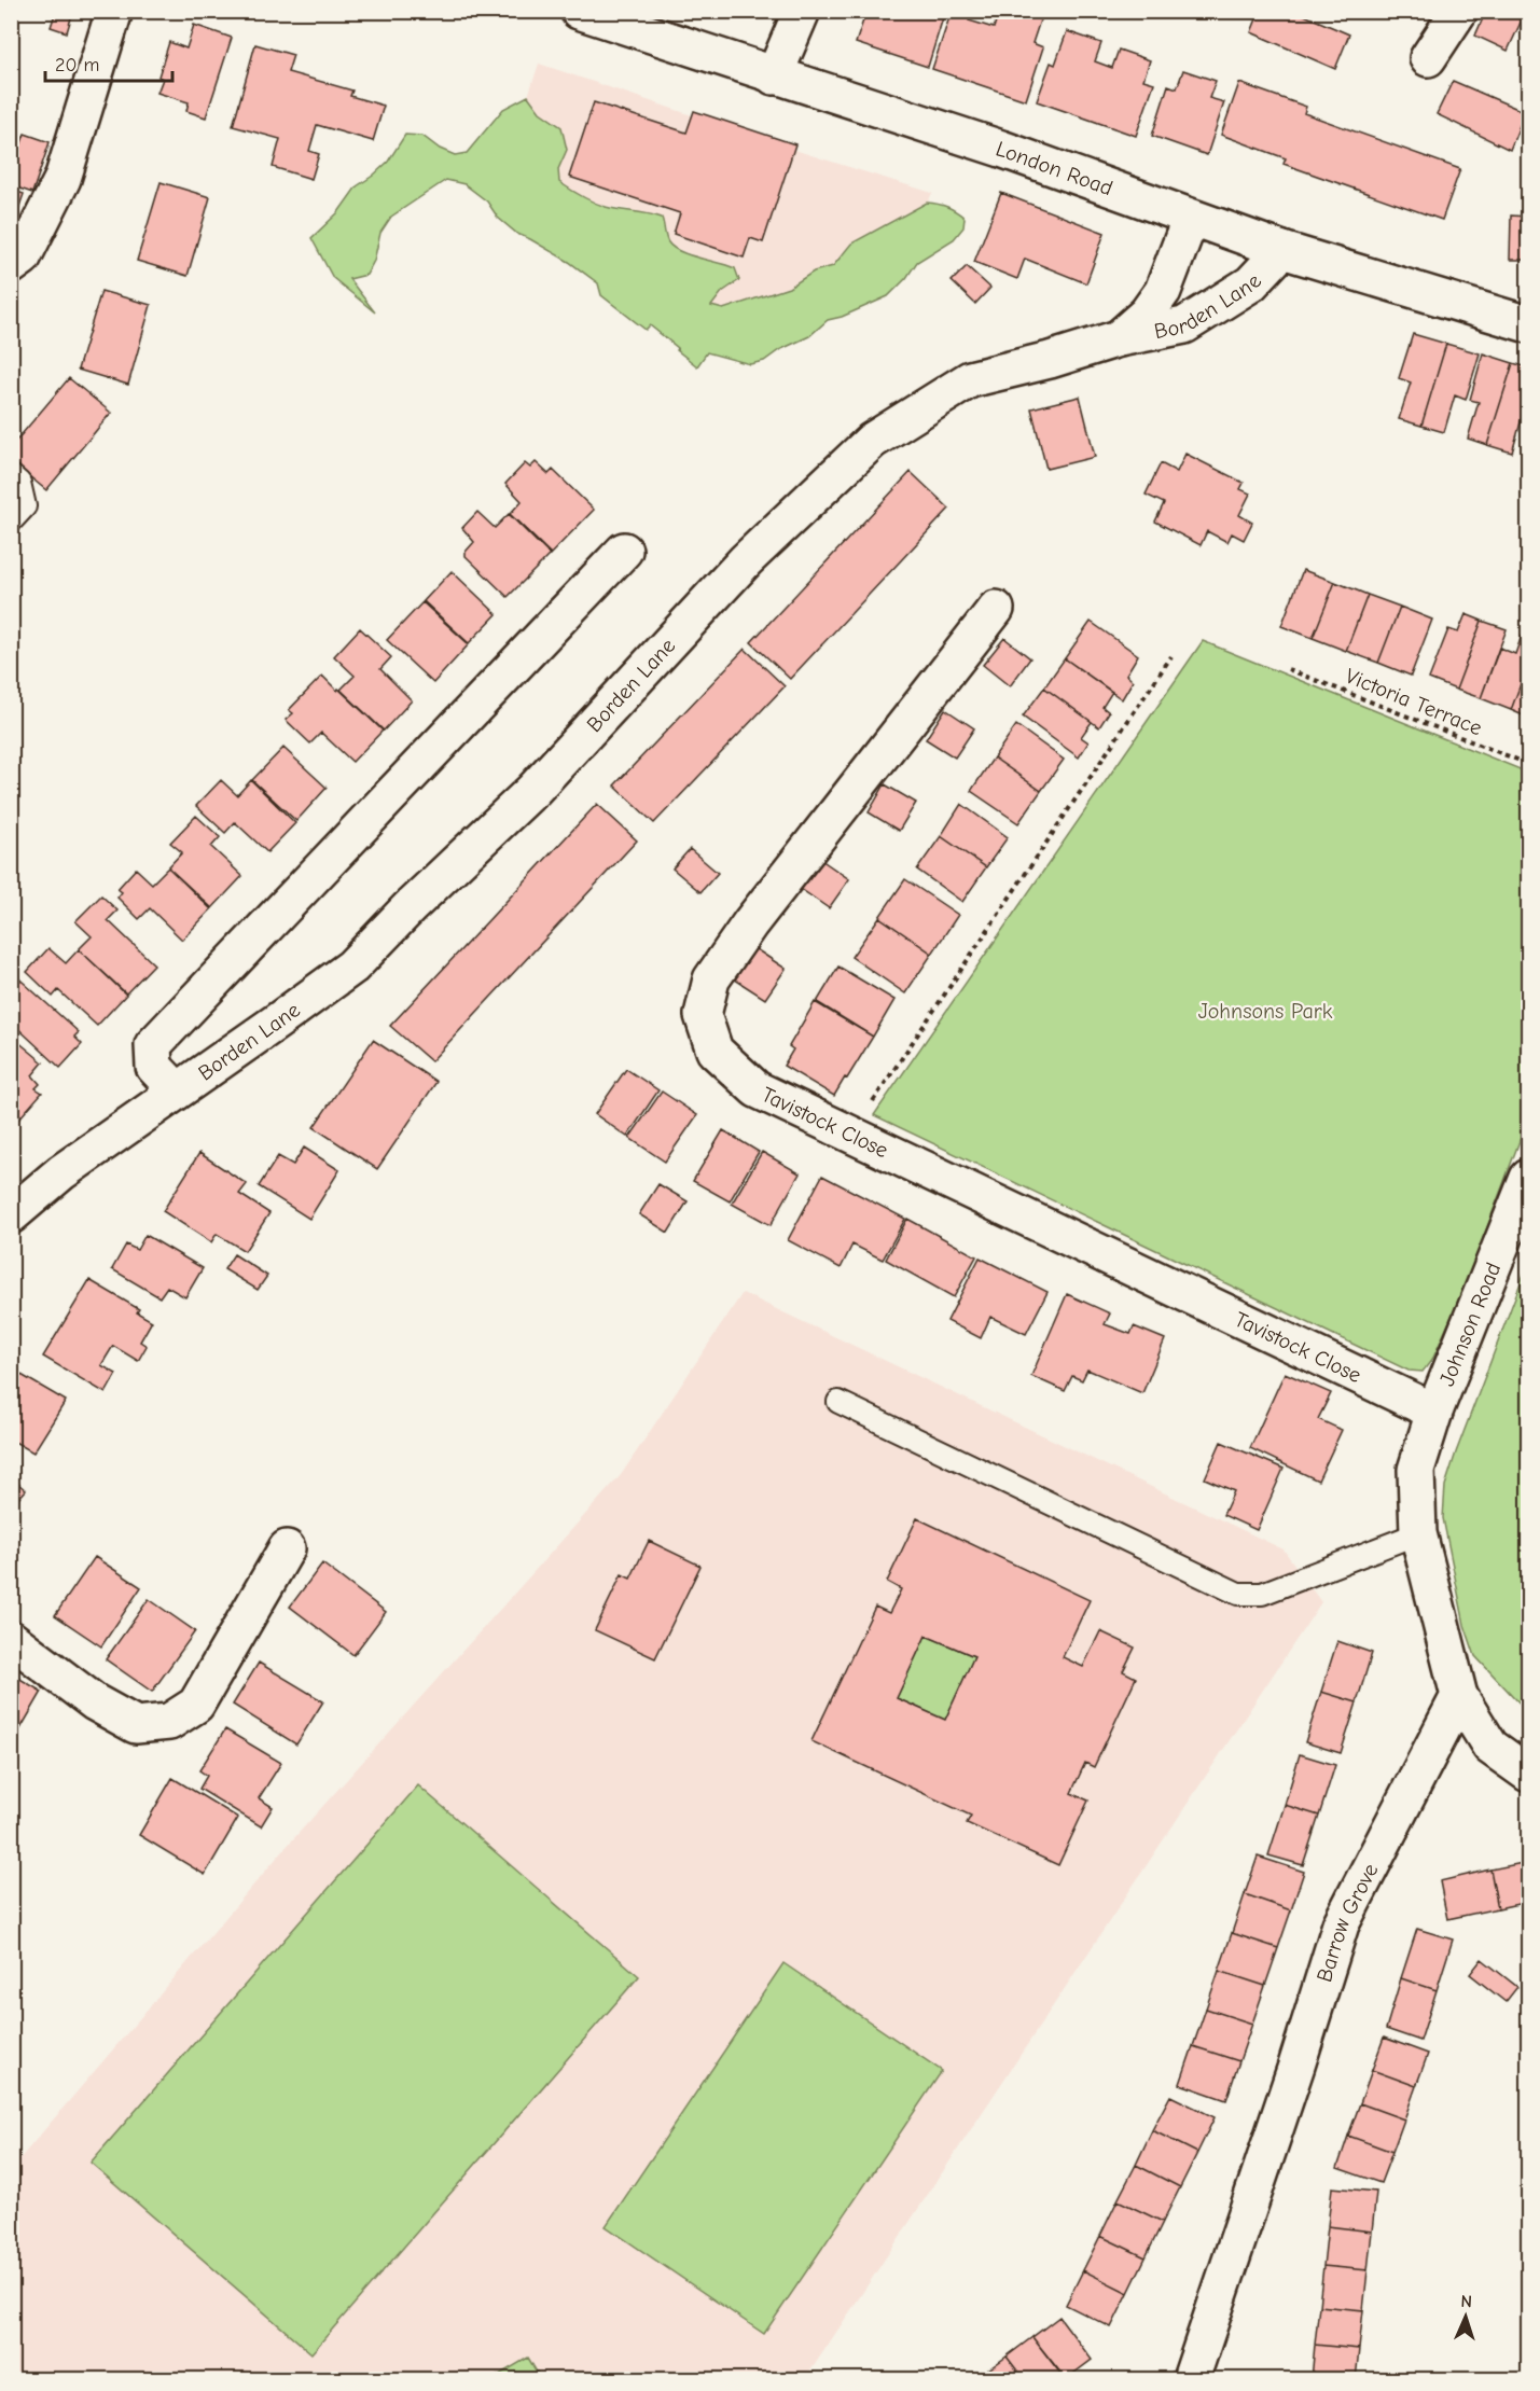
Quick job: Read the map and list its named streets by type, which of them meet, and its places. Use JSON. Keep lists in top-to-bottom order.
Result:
{
  "streets": {
    "street": [
      "London Road",
      "Borden Lane",
      "Tavistock Close",
      "Johnson Road",
      "Barrow Grove"
    ],
    "path": ["Victoria Terrace"]
  },
  "crossings": [
    ["London Road", "Borden Lane"],
    ["Tavistock Close", "Johnson Road"]
  ],
  "parks": ["Johnsons Park"],
  "scale_bar": "20 m",
  "north": "top"
}
